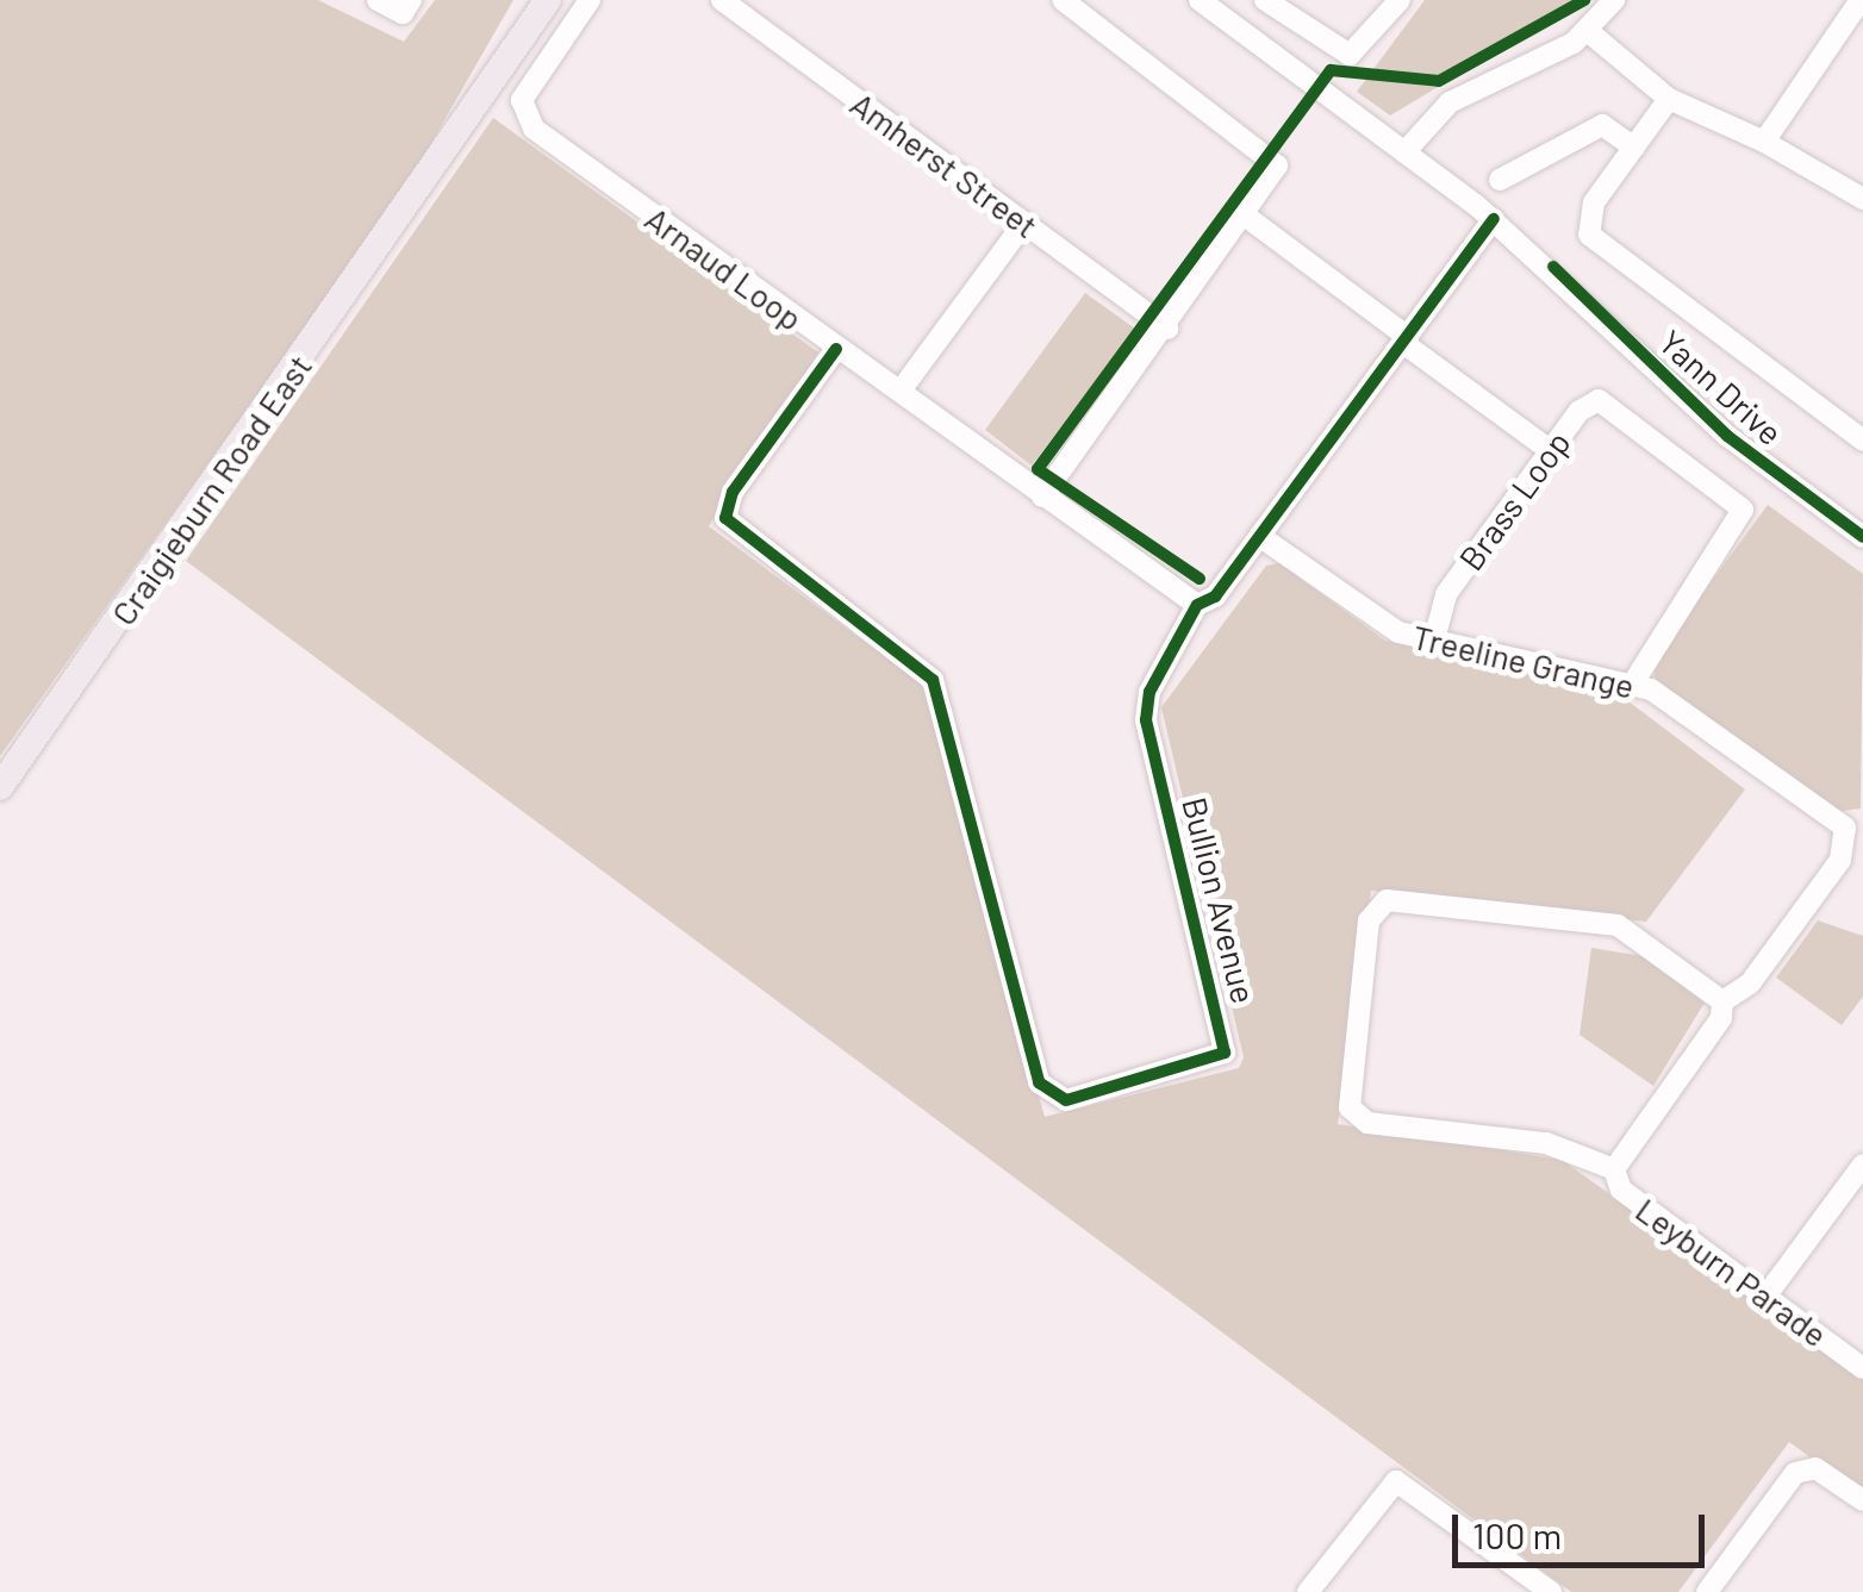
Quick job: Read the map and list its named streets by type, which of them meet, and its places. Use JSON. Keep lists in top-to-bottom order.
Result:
{
  "streets": {
    "main road": ["Craigieburn Road East"],
    "street": [
      "Amherst Street",
      "Arnaud Loop",
      "Yann Drive",
      "Brass Loop",
      "Treeline Grange",
      "Bullion Avenue",
      "Leyburn Parade"
    ]
  },
  "crossings": [
    ["Arnaud Loop", "Bullion Avenue"],
    ["Yann Drive", "Bullion Avenue"],
    ["Brass Loop", "Treeline Grange"],
    ["Treeline Grange", "Bullion Avenue"]
  ],
  "scale_bar": "100 m"
}
